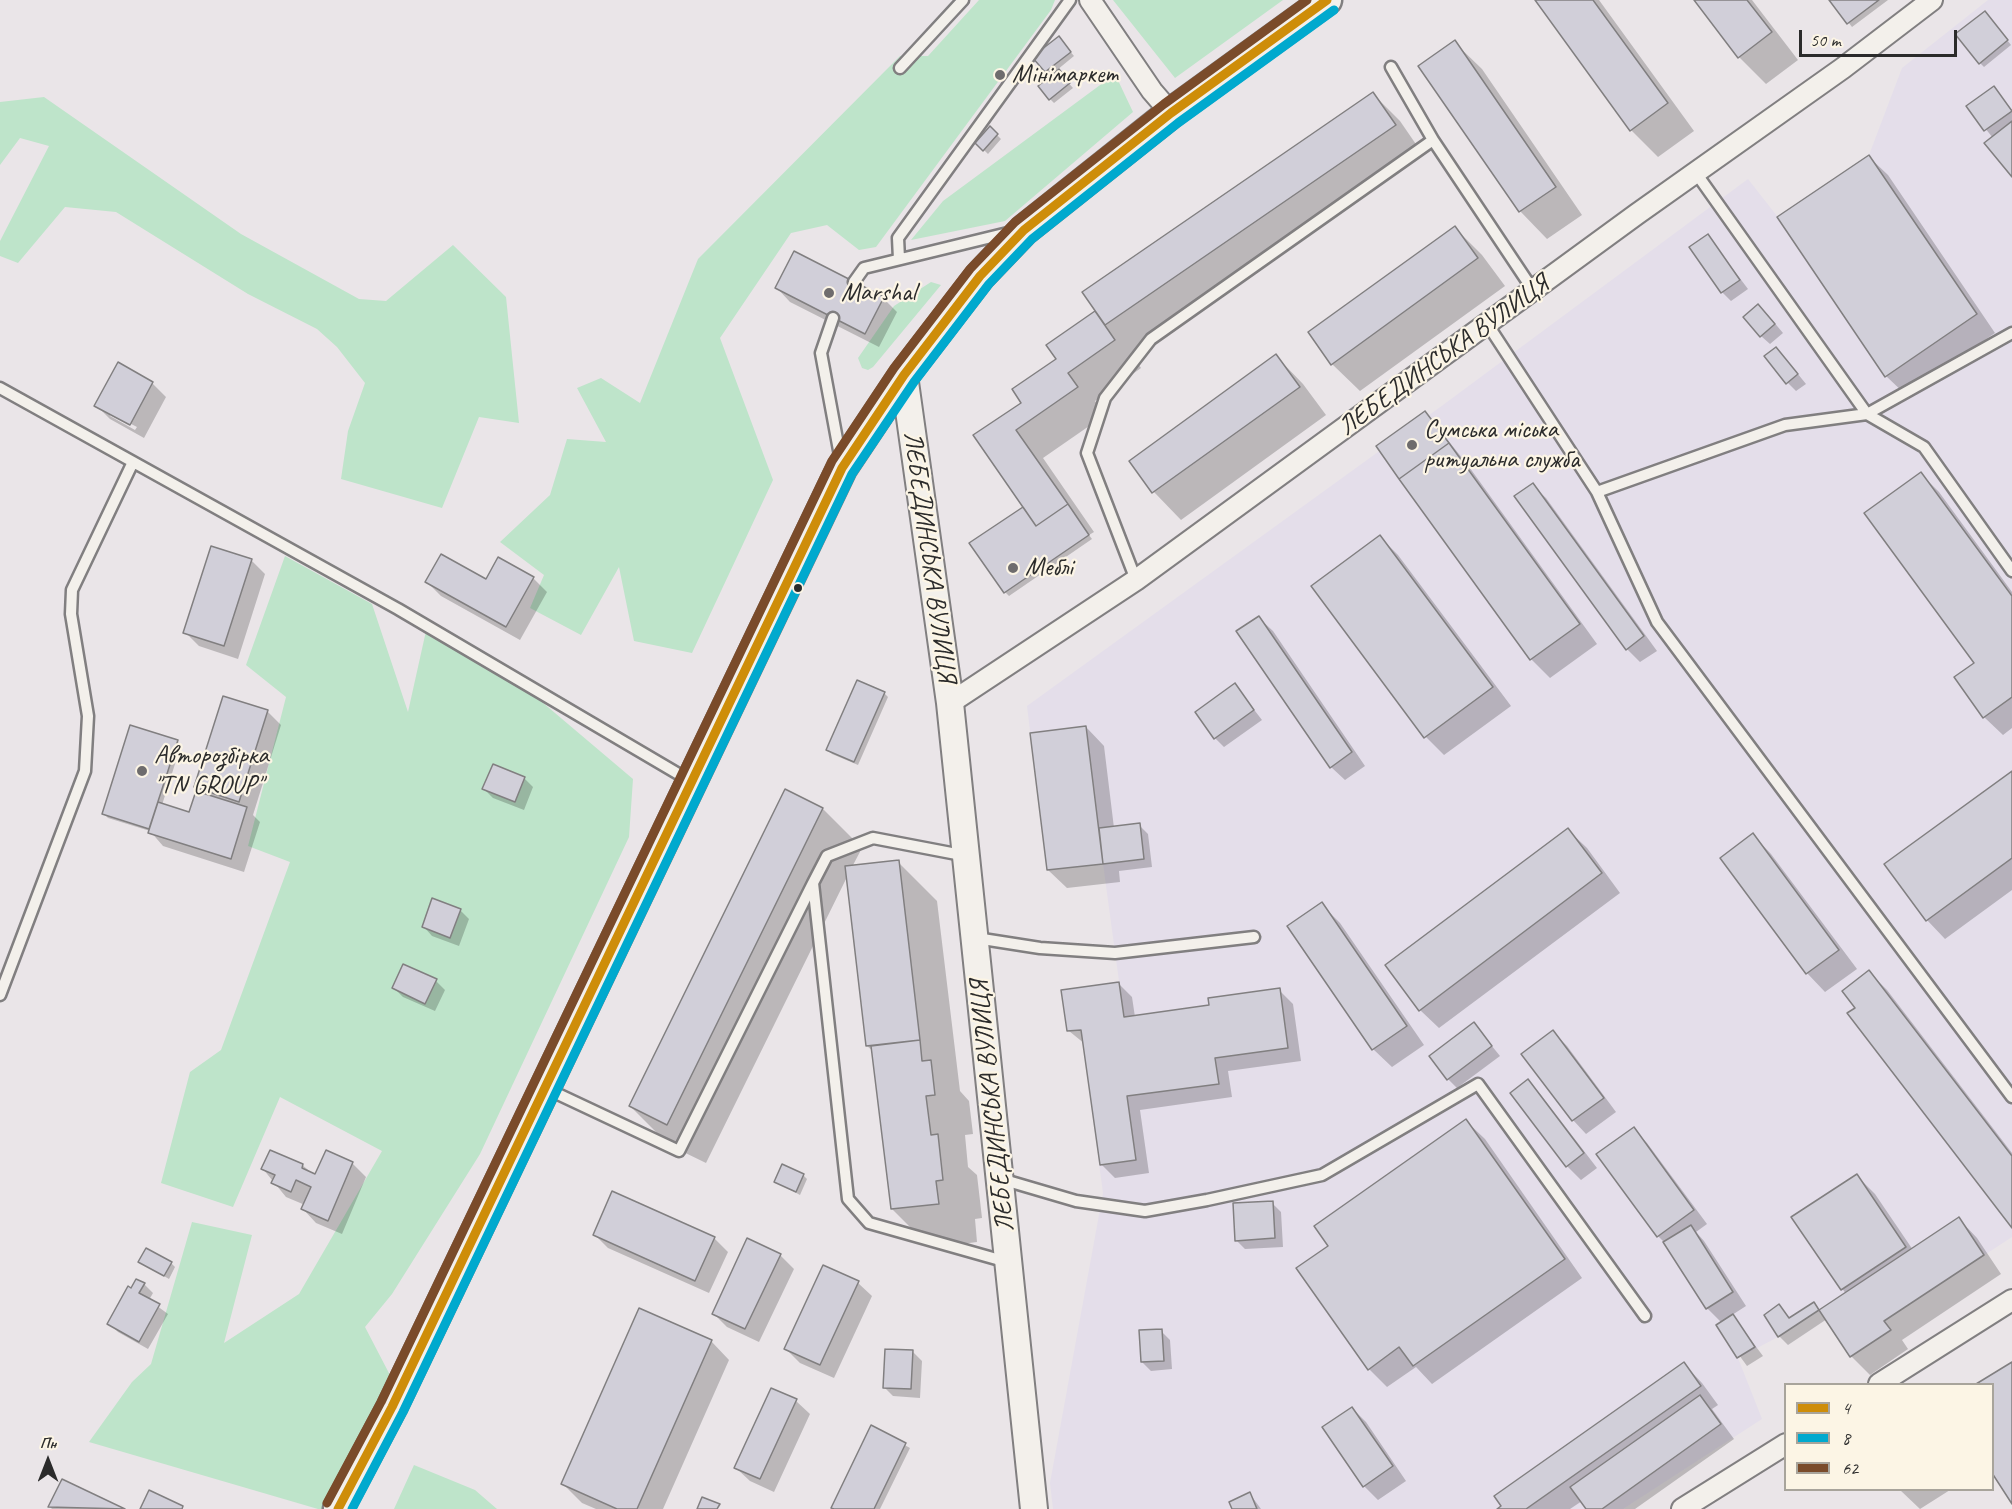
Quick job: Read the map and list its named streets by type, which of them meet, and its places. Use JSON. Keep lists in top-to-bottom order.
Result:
{
  "streets": {
    "street": ["ЛЕБЕДИНСЬКА ВУЛИЦЯ"]
  },
  "places": [
    "Мінімаркет",
    "Marshal",
    "Сумська міська ритуальна служба",
    "Меблі",
    "Авторозбірка \"TN GROUP\""
  ],
  "lines": ["transit line 4", "transit line 62", "transit line 8"],
  "legend": ["4", "8", "62"],
  "scale_bar": "50 m",
  "north": "top"
}
